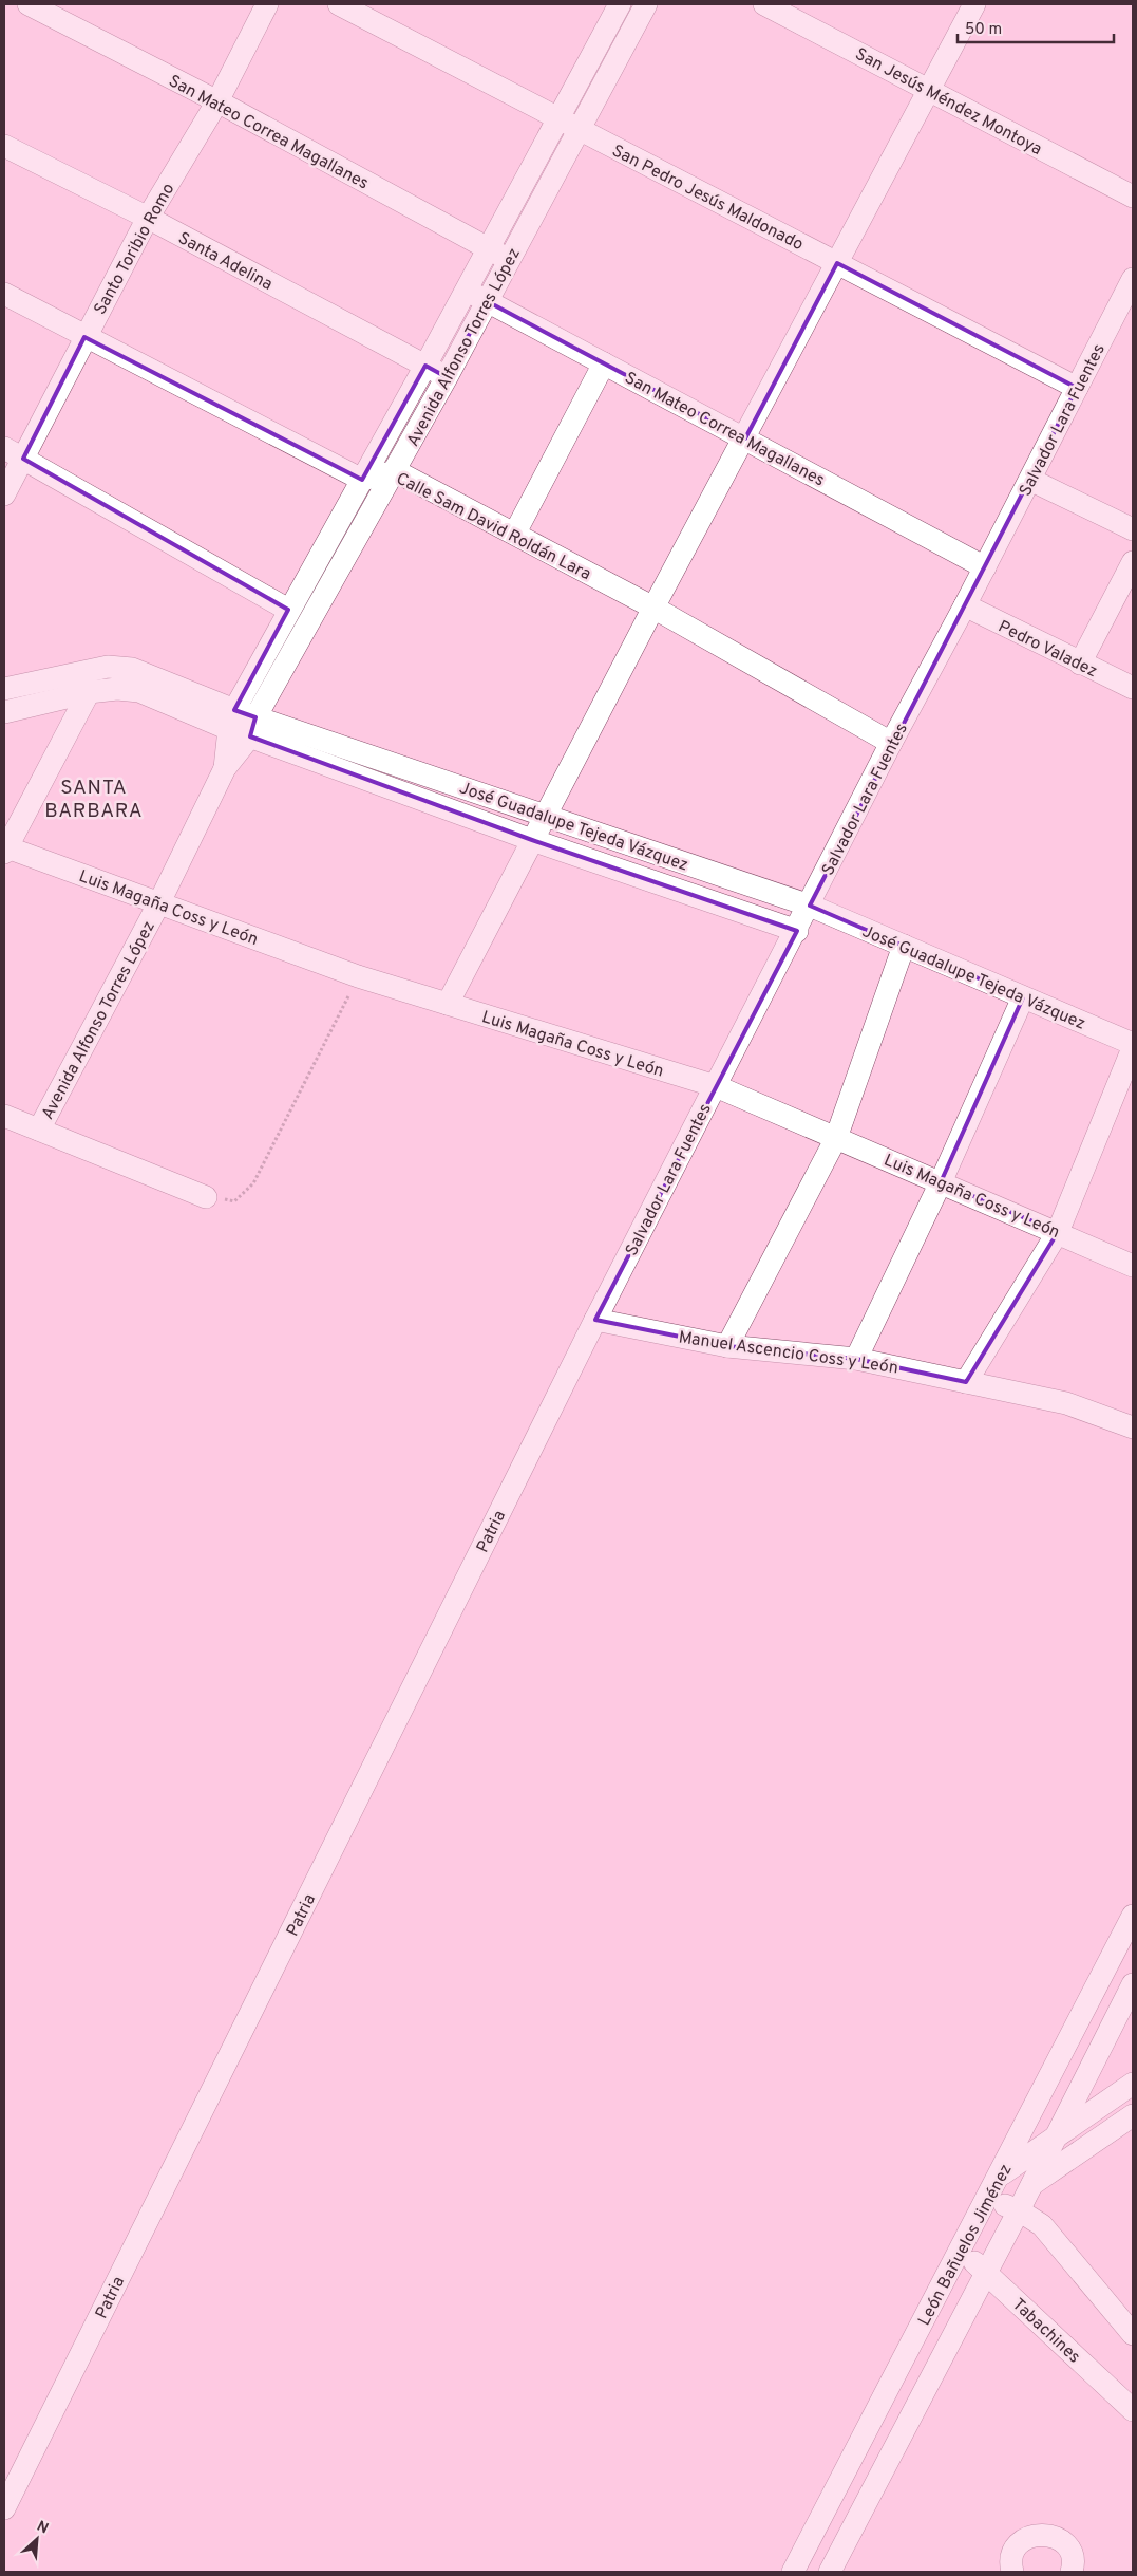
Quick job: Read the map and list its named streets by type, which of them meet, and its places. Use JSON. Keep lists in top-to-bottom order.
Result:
{
  "streets": {
    "street": [
      "San Jesús Méndez Montoya",
      "San Mateo Correa Magallanes",
      "San Pedro Jesús Maldonado",
      "Santo Toribio Romo",
      "Santa Adelina",
      "Avenida Alfonso Torres López",
      "Salvador Lara Fuentes",
      "Calle Sam David Roldán Lara",
      "Pedro Valadez",
      "José Guadalupe Tejeda Vázquez",
      "Luis Magaña Coss y León",
      "Manuel Ascencio Coss y León",
      "Patria",
      "León Bañuelos Jiménez",
      "Tabachines"
    ]
  },
  "crossings": [
    ["San Mateo Correa Magallanes", "Santo Toribio Romo"],
    ["San Mateo Correa Magallanes", "Avenida Alfonso Torres López"],
    ["San Mateo Correa Magallanes", "Salvador Lara Fuentes"],
    ["San Pedro Jesús Maldonado", "Avenida Alfonso Torres López"],
    ["San Pedro Jesús Maldonado", "Salvador Lara Fuentes"],
    ["Santo Toribio Romo", "Santa Adelina"],
    ["Santa Adelina", "Avenida Alfonso Torres López"],
    ["Avenida Alfonso Torres López", "Calle Sam David Roldán Lara"],
    ["Avenida Alfonso Torres López", "José Guadalupe Tejeda Vázquez"],
    ["Avenida Alfonso Torres López", "Luis Magaña Coss y León"],
    ["Salvador Lara Fuentes", "Calle Sam David Roldán Lara"],
    ["Salvador Lara Fuentes", "Pedro Valadez"],
    ["Salvador Lara Fuentes", "José Guadalupe Tejeda Vázquez"],
    ["Salvador Lara Fuentes", "Luis Magaña Coss y León"],
    ["Salvador Lara Fuentes", "Manuel Ascencio Coss y León"],
    ["Salvador Lara Fuentes", "Patria"],
    ["Manuel Ascencio Coss y León", "Patria"],
    ["León Bañuelos Jiménez", "Tabachines"]
  ],
  "districts": ["SANTA BARBARA"],
  "scale_bar": "50 m",
  "north": "top right"
}
